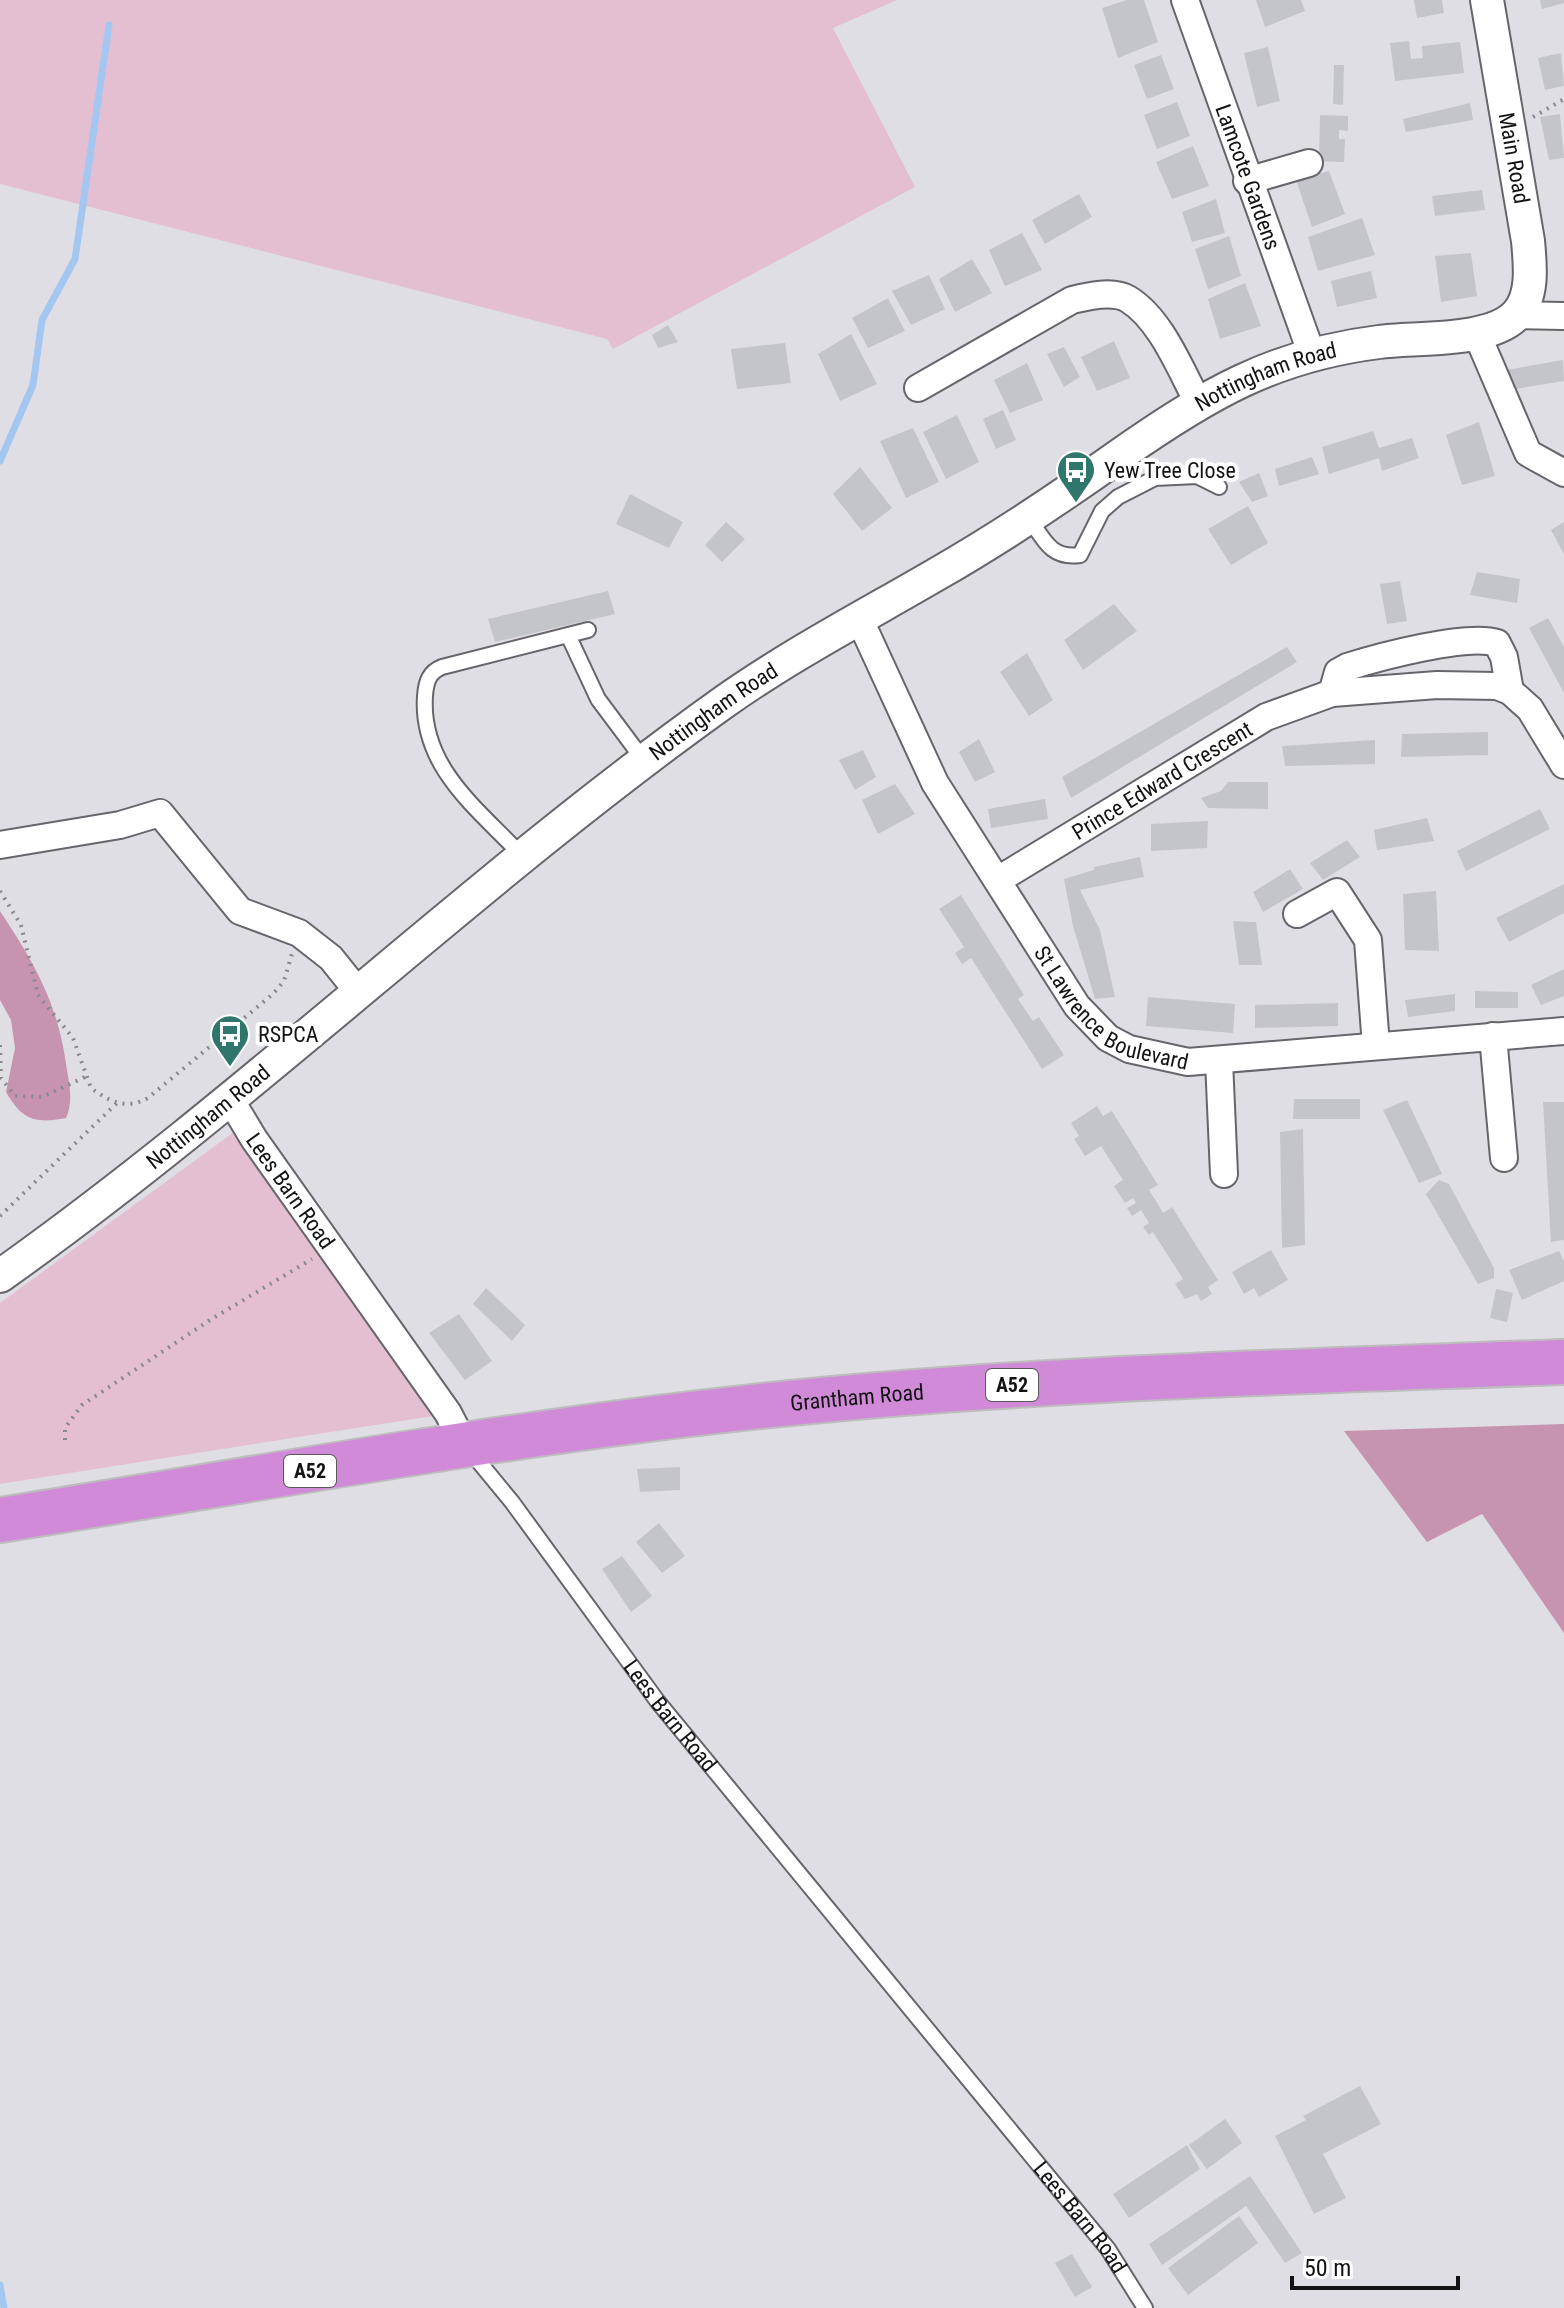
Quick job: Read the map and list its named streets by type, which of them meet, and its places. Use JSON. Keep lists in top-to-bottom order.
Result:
{
  "streets": {
    "highway": ["A52", "Grantham Road"],
    "street": [
      "Main Road",
      "Lamcote Gardens",
      "Nottingham Road",
      "Prince Edward Crescent",
      "St Lawrence Boulevard",
      "Lees Barn Road"
    ]
  },
  "crossings": [
    ["Main Road", "Nottingham Road"],
    ["Lamcote Gardens", "Nottingham Road"],
    ["Nottingham Road", "St Lawrence Boulevard"],
    ["Nottingham Road", "Lees Barn Road"],
    ["Prince Edward Crescent", "St Lawrence Boulevard"],
    ["Lees Barn Road", "Grantham Road"]
  ],
  "places": {
    "bus stop": ["Yew Tree Close", "RSPCA"]
  },
  "scale_bar": "50 m"
}
